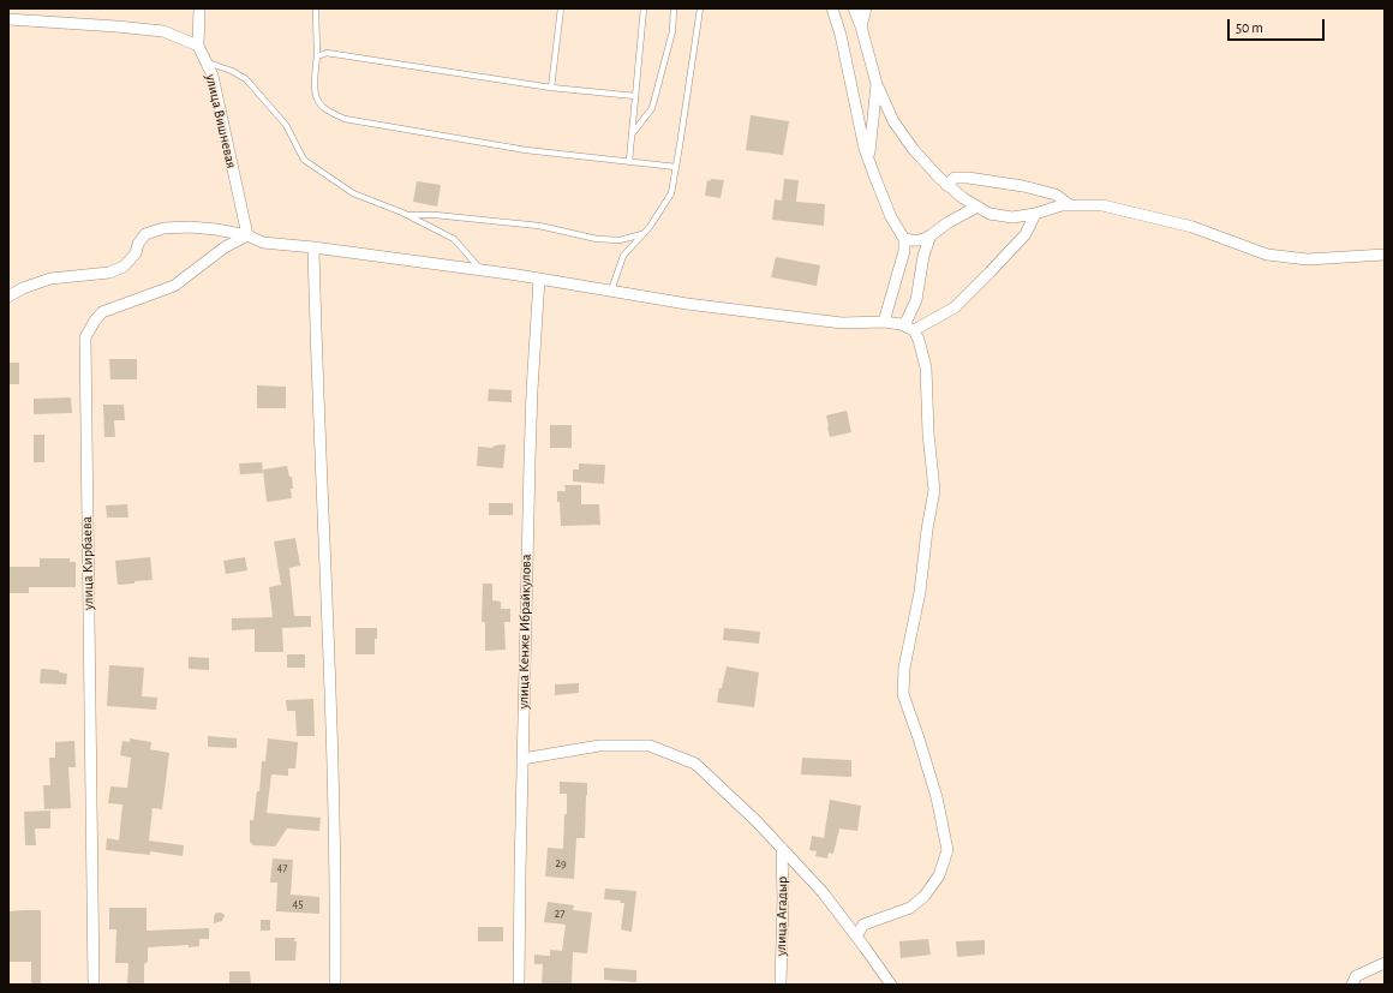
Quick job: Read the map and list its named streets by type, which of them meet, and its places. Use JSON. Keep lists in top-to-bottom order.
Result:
{
  "streets": {
    "street": [
      "улица Вишневая",
      "улица Кирбаева",
      "улица Кенже Ибрайкулова",
      "улица Агадыр"
    ]
  },
  "crossings": [
    ["улица Вишневая", "улица Кирбаева"]
  ],
  "house_numbers": [
    "29",
    "47",
    "45",
    "27"
  ],
  "scale_bar": "50 m"
}
